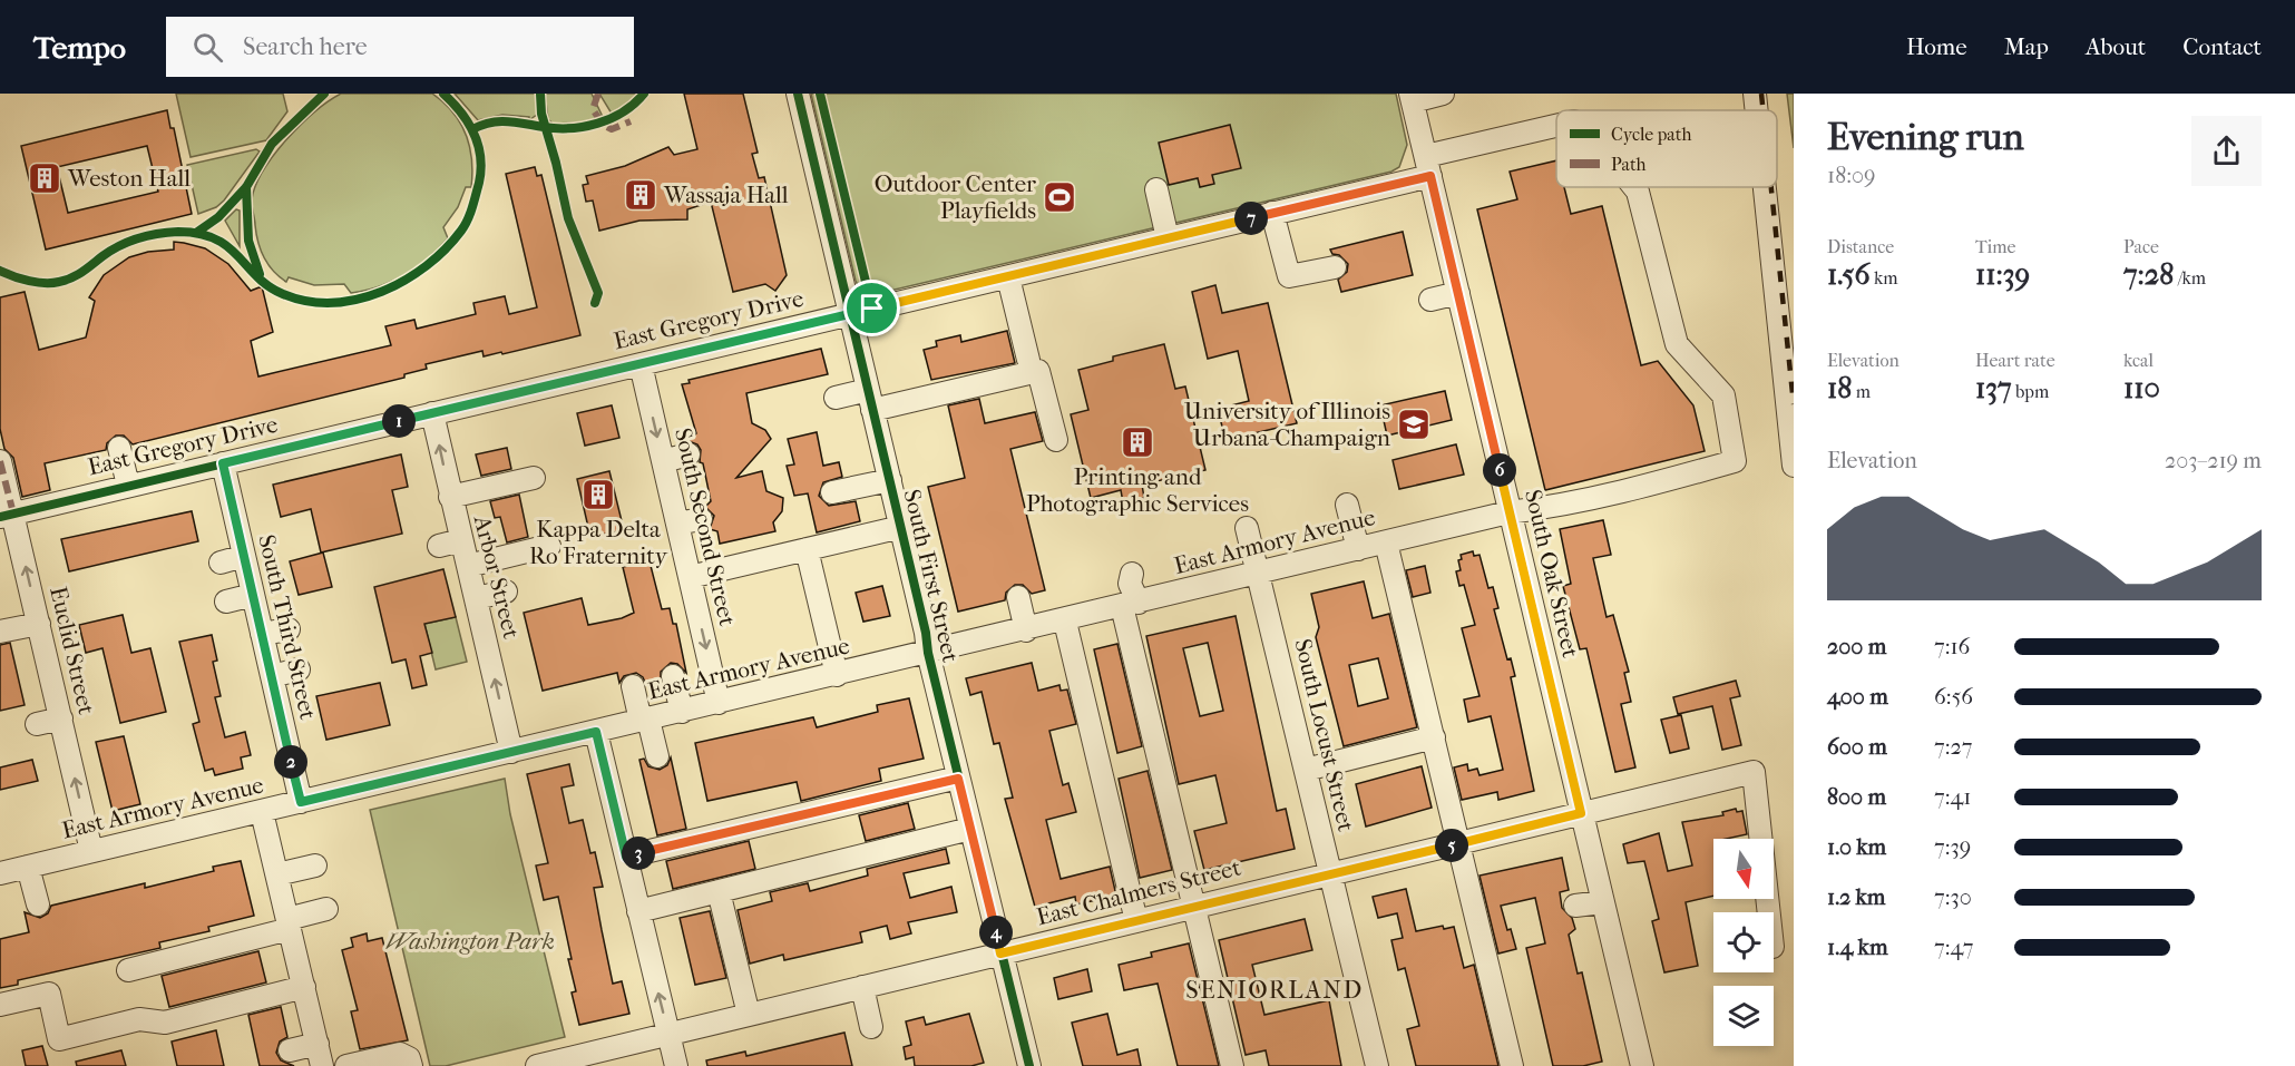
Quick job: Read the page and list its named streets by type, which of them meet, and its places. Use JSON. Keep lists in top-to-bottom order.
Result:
{
  "streets": {
    "street": [
      "East Gregory Drive",
      "South Second Street",
      "East Armory Avenue",
      "South Oak Street",
      "South First Street",
      "Arbor Street",
      "South Third Street",
      "Euclid Street",
      "South Locust Street",
      "East Chalmers Street"
    ]
  },
  "crossings": [
    ["East Gregory Drive", "South Second Street"],
    ["East Gregory Drive", "East Armory Avenue"],
    ["East Gregory Drive", "South Oak Street"],
    ["East Gregory Drive", "South First Street"],
    ["East Gregory Drive", "Arbor Street"],
    ["East Gregory Drive", "South Third Street"],
    ["East Gregory Drive", "Euclid Street"],
    ["South Second Street", "East Armory Avenue"],
    ["East Armory Avenue", "South Oak Street"],
    ["East Armory Avenue", "South First Street"],
    ["East Armory Avenue", "Arbor Street"],
    ["East Armory Avenue", "South Third Street"],
    ["East Armory Avenue", "Euclid Street"],
    ["East Armory Avenue", "South Locust Street"],
    ["South Oak Street", "East Chalmers Street"],
    ["South First Street", "East Chalmers Street"],
    ["South Locust Street", "East Chalmers Street"]
  ],
  "one_way": ["Euclid Street"],
  "districts": ["SENIORLAND"],
  "parks": ["Washington Park"],
  "places": {
    "building": [
      "Weston Hall",
      "Wassaja Hall",
      "Printing and Photographic Services",
      "Kappa Delta Ro Fraternity"
    ],
    "sports": ["Outdoor Center Playfields"],
    "school or university": ["University of Illinois Urbana-Champaign"]
  },
  "legend": ["Cycle path", "Path"],
  "north": "bottom",
  "page": {
    "header": "Tempo",
    "search": "Search here",
    "nav": [
      "Home",
      "Map",
      "About",
      "Contact"
    ],
    "heading": ["Evening run", "18:09"],
    "pins": [
      "7",
      "1",
      "6",
      "2",
      "5",
      "3",
      "4"
    ],
    "stats": [
      ["Distance", "1.56 km"],
      ["Time", "11:39"],
      ["Pace", "7:28 /km"],
      ["Elevation", "18 m"],
      ["Heart rate", "137 bpm"],
      ["kcal", "110"]
    ],
    "chart": ["Elevation", "203–219 m"],
    "list": [
      {
        "name": "200 m",
        "note": "7:16"
      },
      {
        "name": "400 m",
        "note": "6:56"
      },
      {
        "name": "600 m",
        "note": "7:27"
      },
      {
        "name": "800 m",
        "note": "7:41"
      },
      {
        "name": "1.0 km",
        "note": "7:39"
      },
      {
        "name": "1.2 km",
        "note": "7:30"
      },
      {
        "name": "1.4 km",
        "note": "7:47"
      }
    ]
  }
}
